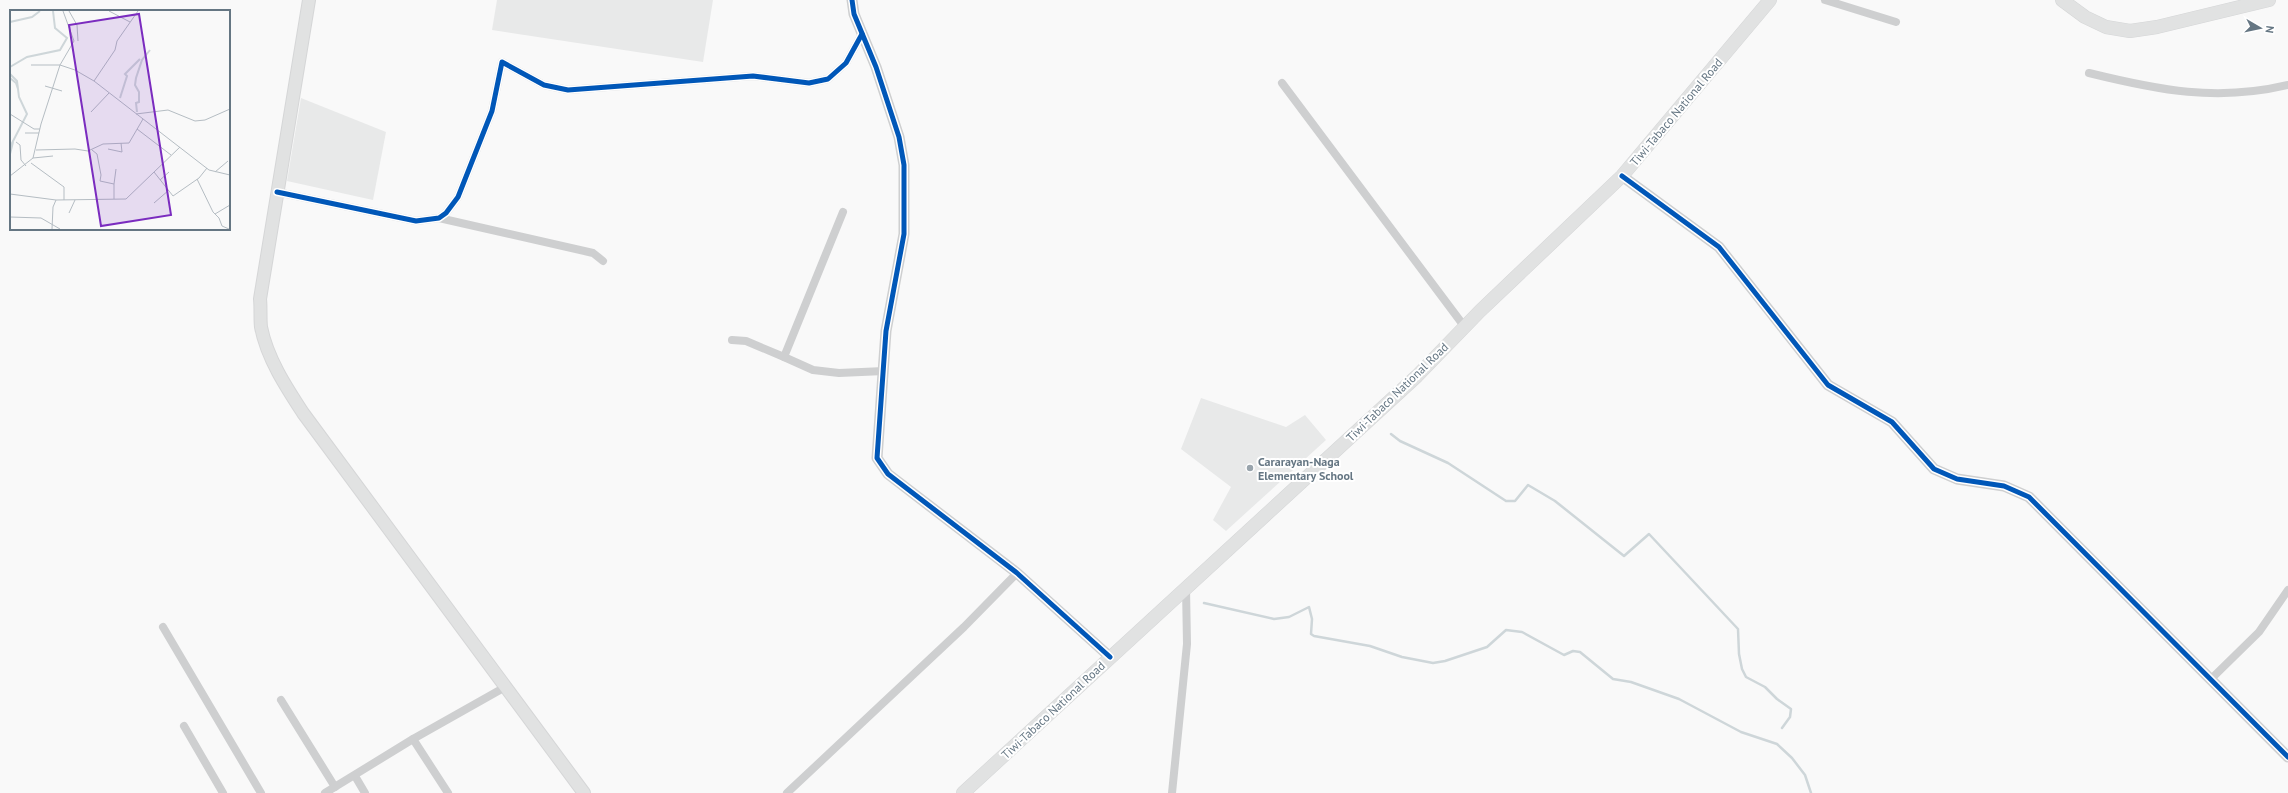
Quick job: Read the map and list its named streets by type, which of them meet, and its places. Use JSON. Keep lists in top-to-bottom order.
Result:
{
  "streets": {
    "main road": ["Tiwi-Tabaco National Road"]
  },
  "places": ["Cararayan-Naga Elementary School"],
  "north": "right"
}
